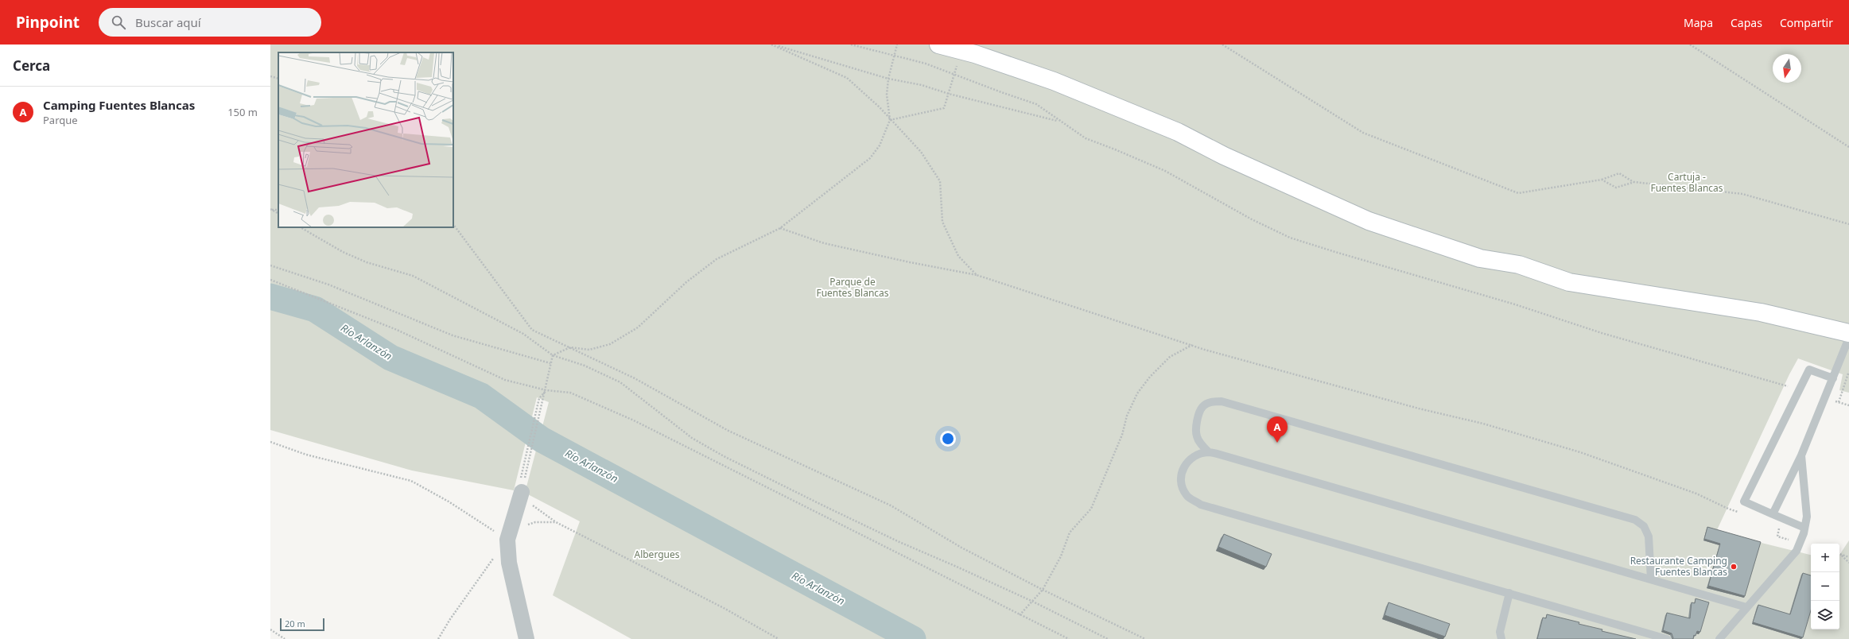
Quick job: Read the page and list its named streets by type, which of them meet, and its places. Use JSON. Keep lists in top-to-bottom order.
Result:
{
  "water": ["Río Arlanzón"],
  "parks": ["Cartuja - Fuentes Blancas", "Parque de Fuentes Blancas", "Albergues"],
  "places": ["Restaurante Camping Fuentes Blancas"],
  "scale_bar": "20 m",
  "north": "bottom",
  "page": {
    "header": "Pinpoint",
    "search": "Buscar aquí",
    "nav": ["Mapa", "Capas", "Compartir"],
    "heading": "Cerca",
    "list": [
      {
        "mark": "A",
        "name": "Camping Fuentes Blancas",
        "note": "Parque",
        "value": "150 m"
      }
    ],
    "pins": "A",
    "map_buttons": ["+", "−"],
    "scale": "20 m"
  }
}
